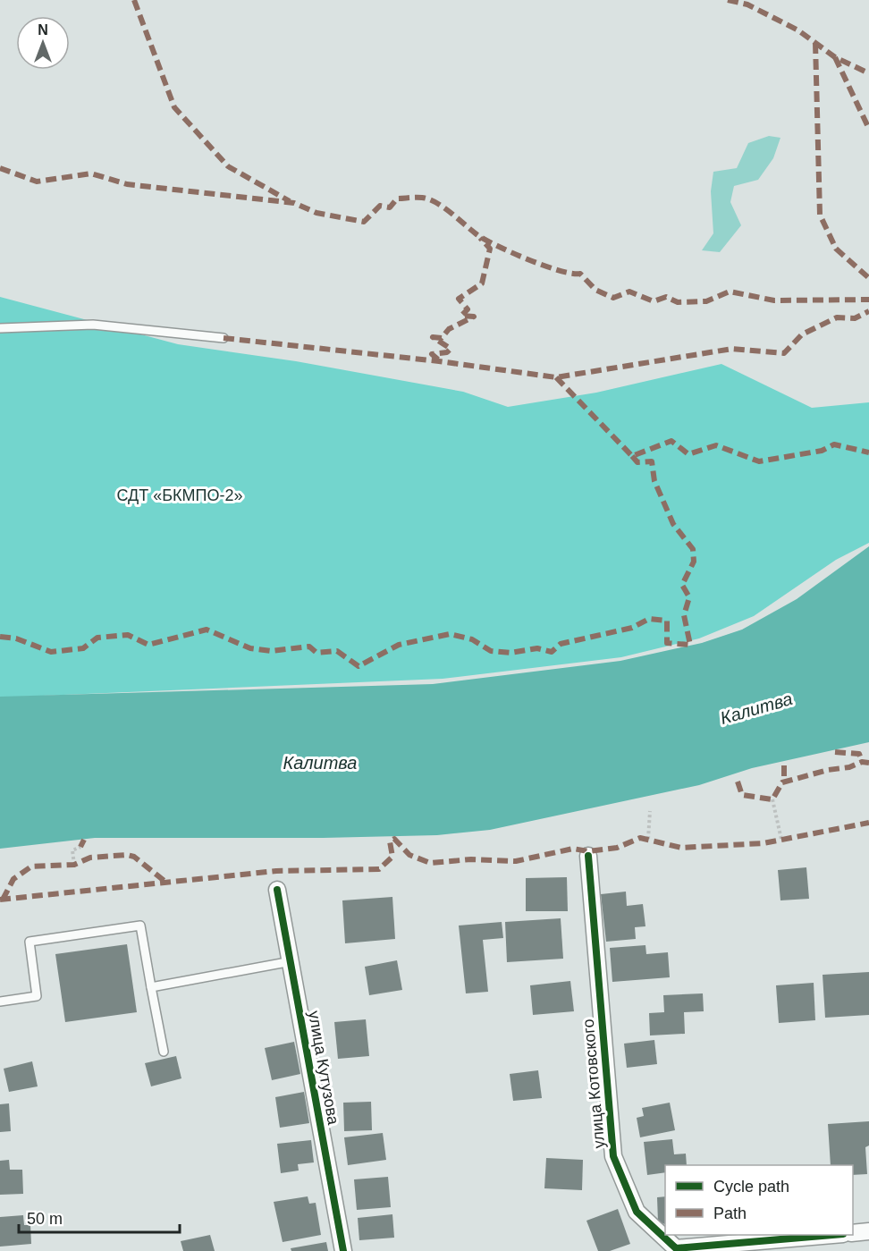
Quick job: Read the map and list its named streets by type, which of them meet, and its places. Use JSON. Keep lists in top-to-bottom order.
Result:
{
  "streets": {
    "street": ["улица Кутузова", "улица Котовского"]
  },
  "water": ["Калитва"],
  "parks": ["СДТ «БКМПО-2»"],
  "legend": ["Cycle path", "Path"],
  "scale_bar": "50 m",
  "north": "top"
}
